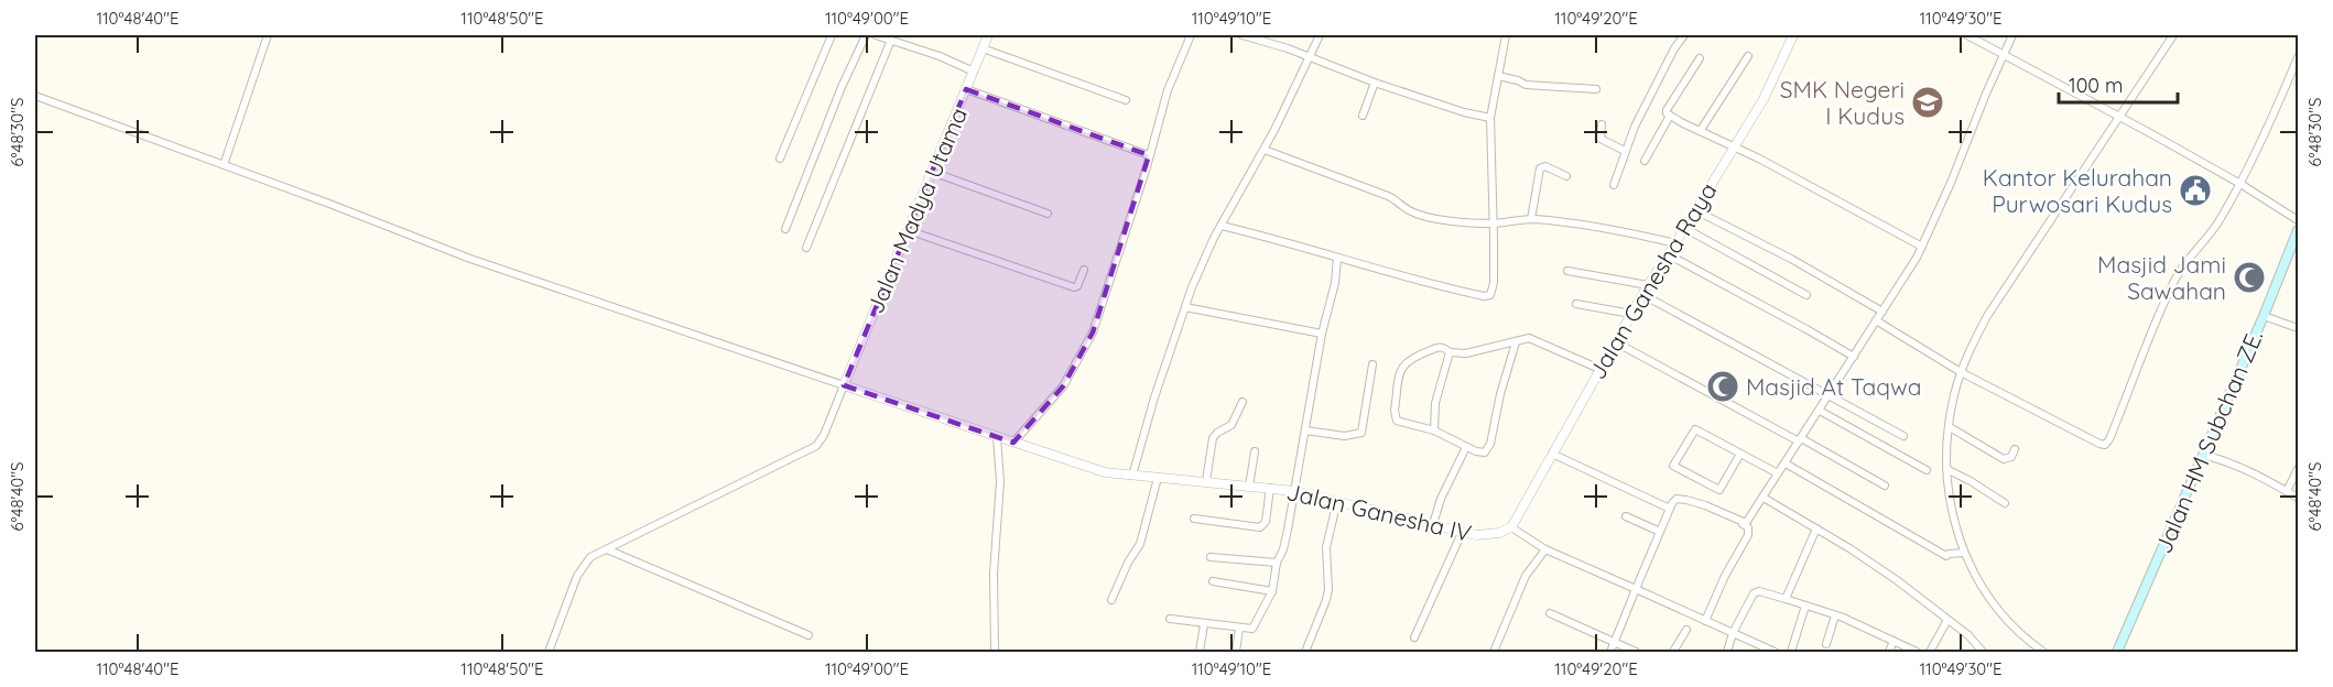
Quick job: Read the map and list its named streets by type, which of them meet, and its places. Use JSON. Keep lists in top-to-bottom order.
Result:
{
  "streets": {
    "main road": ["Jalan HM Subchan ZE."],
    "street": ["Jalan Madya Utama", "Jalan Ganesha Raya", "Jalan Ganesha IV"]
  },
  "crossings": [
    ["Jalan Madya Utama", "Jalan Ganesha IV"],
    ["Jalan Ganesha Raya", "Jalan Ganesha IV"]
  ],
  "places": {
    "school or university": ["SMK Negeri I Kudus"],
    "public building": ["Kantor Kelurahan Purwosari Kudus"],
    "mosque": ["Masjid Jami Sawahan", "Masjid At Taqwa"]
  },
  "scale_bar": "100 m",
  "coordinates": [
    "110°48'40\"E",
    "110°48'50\"E",
    "110°49'00\"E",
    "110°49'10\"E",
    "110°49'20\"E",
    "110°49'30\"E",
    "6°48'30\"S",
    "6°48'40\"S"
  ]
}
